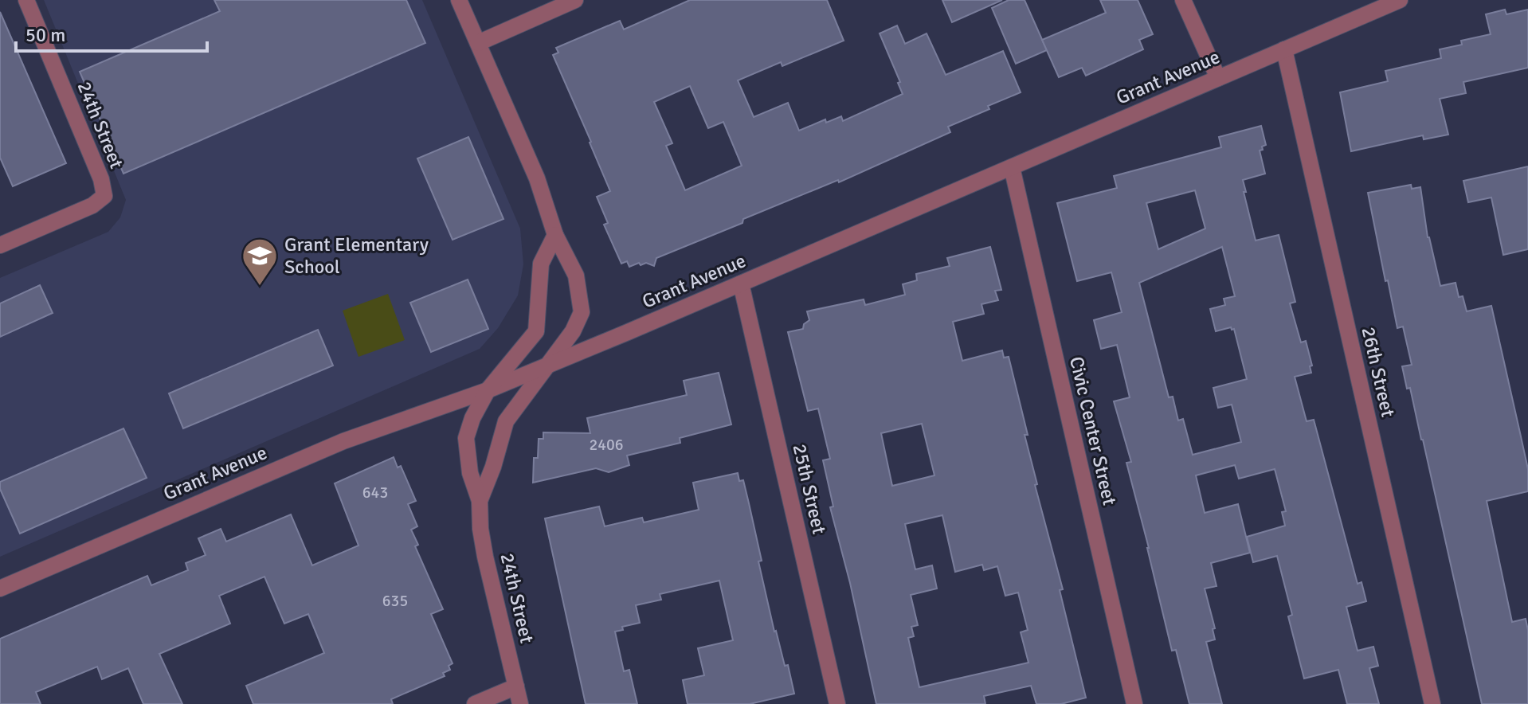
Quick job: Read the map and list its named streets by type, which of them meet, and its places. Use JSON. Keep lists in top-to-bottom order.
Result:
{
  "streets": {
    "street": [
      "Grant Avenue",
      "24th Street",
      "26th Street",
      "Civic Center Street",
      "25th Street"
    ]
  },
  "crossings": [
    ["Grant Avenue", "24th Street"],
    ["Grant Avenue", "26th Street"],
    ["Grant Avenue", "Civic Center Street"],
    ["Grant Avenue", "25th Street"]
  ],
  "places": {
    "school or university": ["Grant Elementary School"]
  },
  "house_numbers": ["2406", "643", "635"],
  "scale_bar": "50 m"
}
